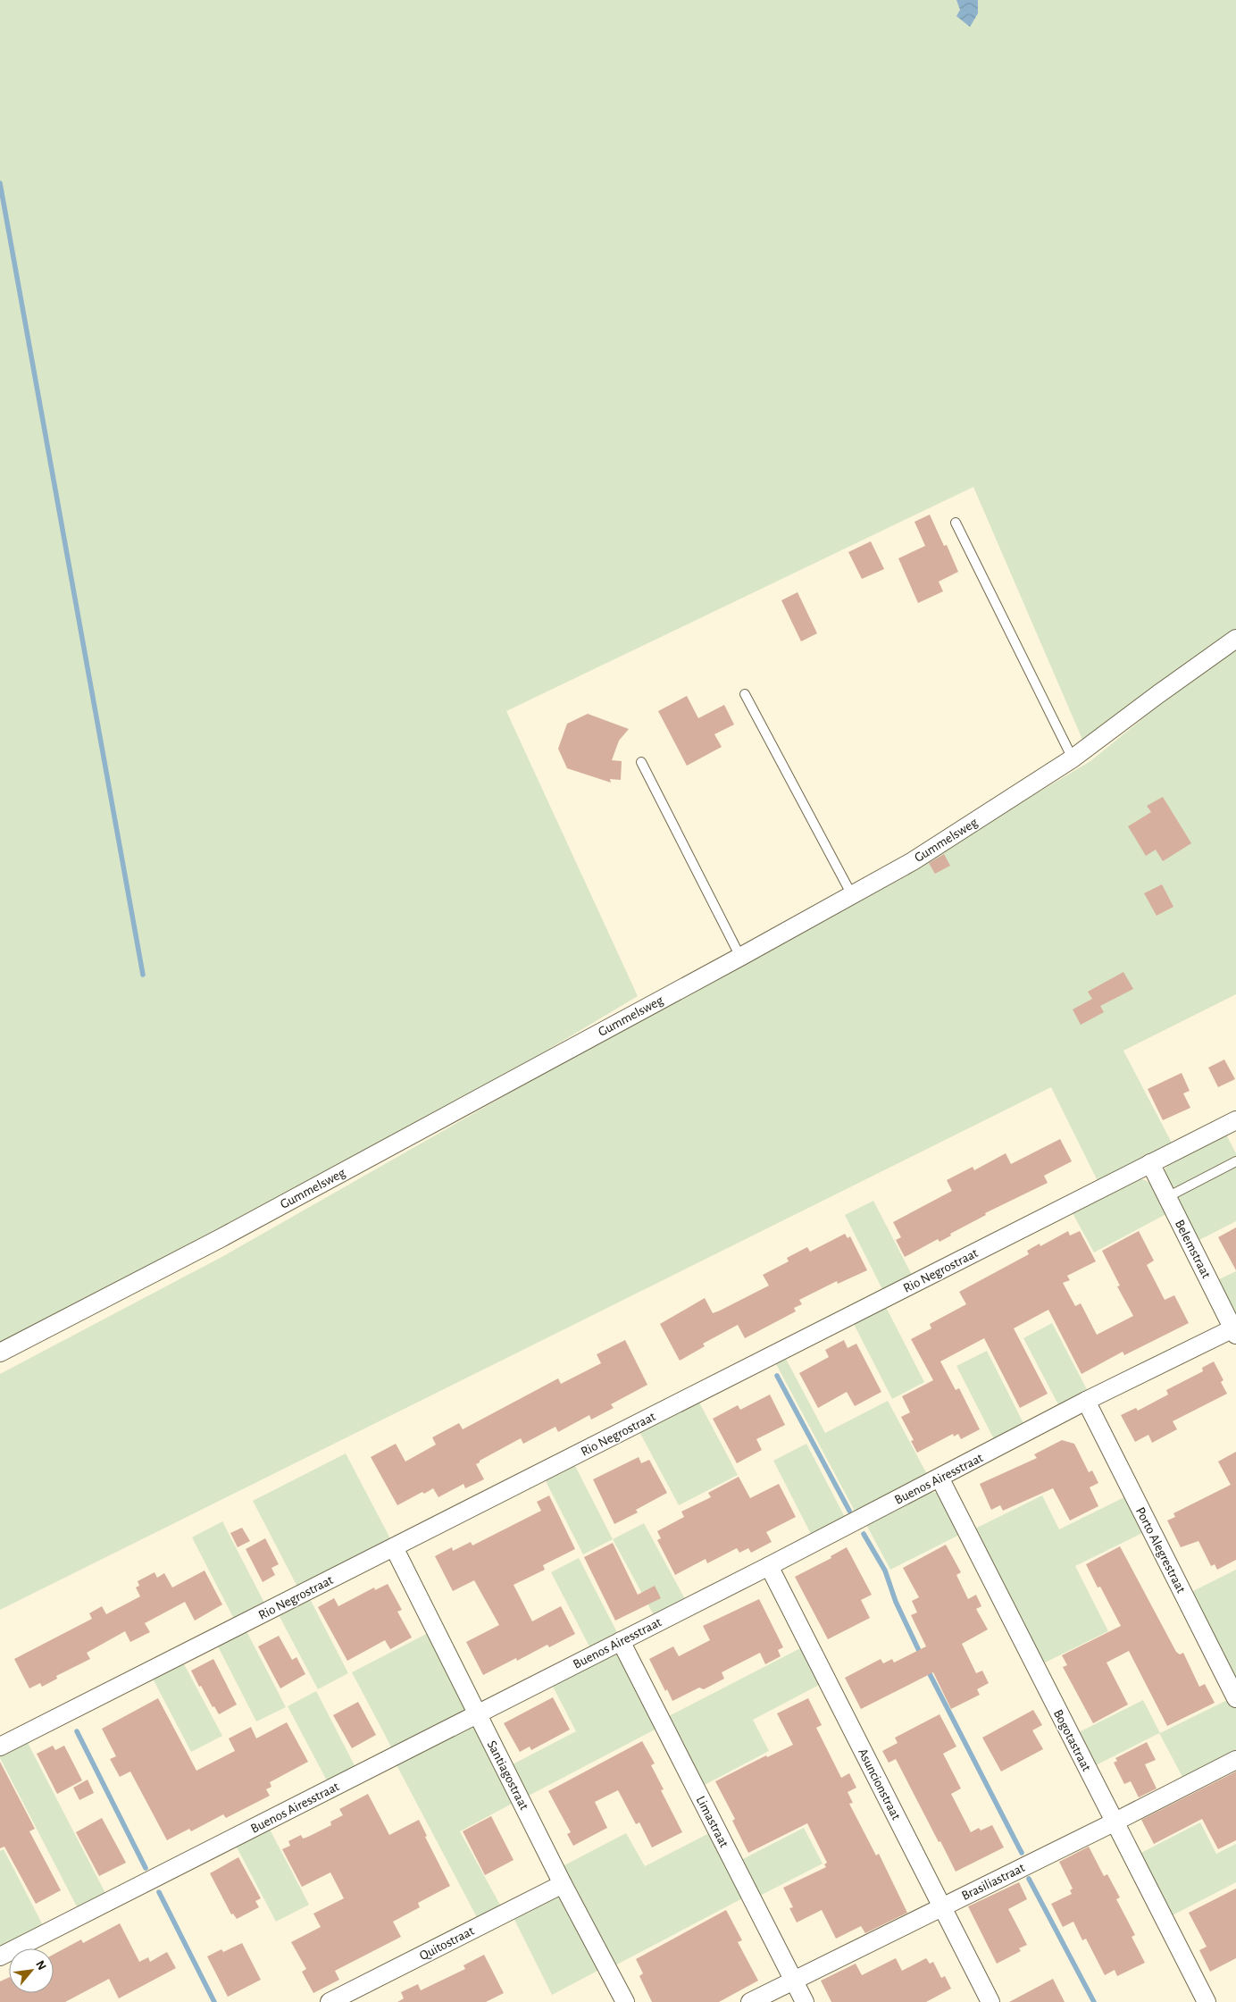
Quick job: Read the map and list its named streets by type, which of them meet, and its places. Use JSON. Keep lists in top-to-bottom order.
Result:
{
  "streets": {
    "street": [
      "Gummelsweg",
      "Belemstraat",
      "Rio Negrostraat",
      "Buenos Airesstraat",
      "Porto Alegrestraat",
      "Bogotastraat",
      "Santiagostraat",
      "Asuncionstraat",
      "Limastraat",
      "Brasiliastraat",
      "Quitostraat"
    ]
  },
  "crossings": [
    ["Belemstraat", "Rio Negrostraat"],
    ["Belemstraat", "Buenos Airesstraat"],
    ["Rio Negrostraat", "Santiagostraat"],
    ["Buenos Airesstraat", "Porto Alegrestraat"],
    ["Buenos Airesstraat", "Bogotastraat"],
    ["Buenos Airesstraat", "Santiagostraat"],
    ["Buenos Airesstraat", "Asuncionstraat"],
    ["Buenos Airesstraat", "Limastraat"],
    ["Bogotastraat", "Brasiliastraat"],
    ["Santiagostraat", "Quitostraat"],
    ["Asuncionstraat", "Brasiliastraat"],
    ["Limastraat", "Brasiliastraat"]
  ],
  "north": "top right"
}
